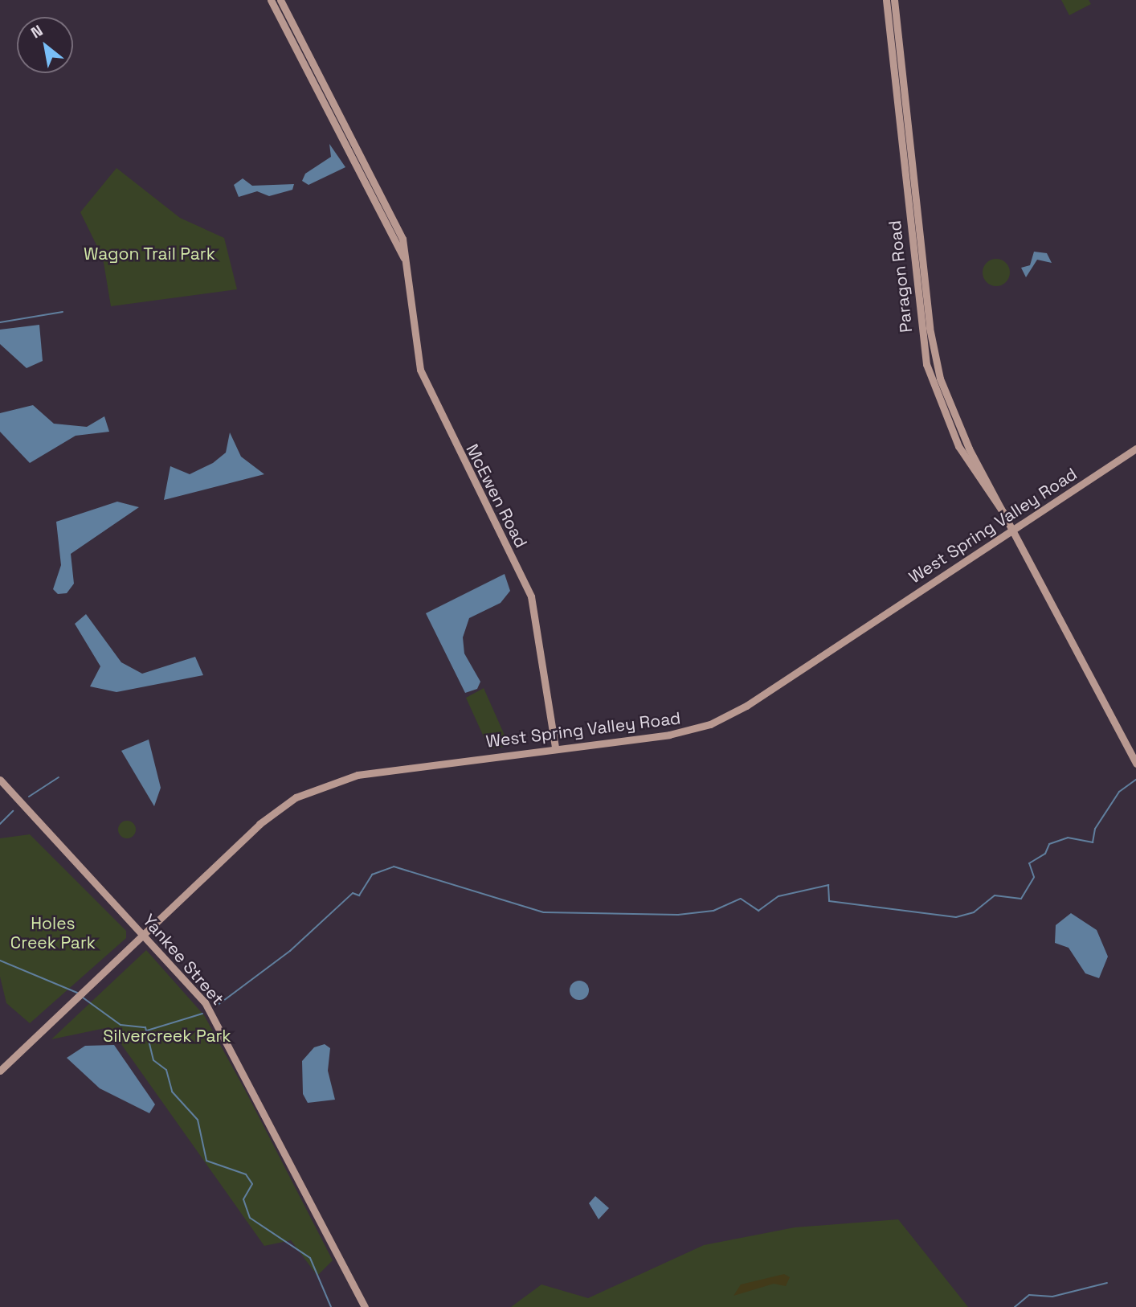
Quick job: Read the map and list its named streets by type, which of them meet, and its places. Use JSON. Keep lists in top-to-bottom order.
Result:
{
  "streets": {
    "street": [
      "Paragon Road",
      "McEwen Road",
      "West Spring Valley Road",
      "Yankee Street"
    ]
  },
  "crossings": [
    ["Paragon Road", "West Spring Valley Road"],
    ["McEwen Road", "West Spring Valley Road"],
    ["West Spring Valley Road", "Yankee Street"]
  ],
  "parks": ["Wagon Trail Park", "Holes Creek Park", "Silvercreek Park"],
  "north": "top left"
}
